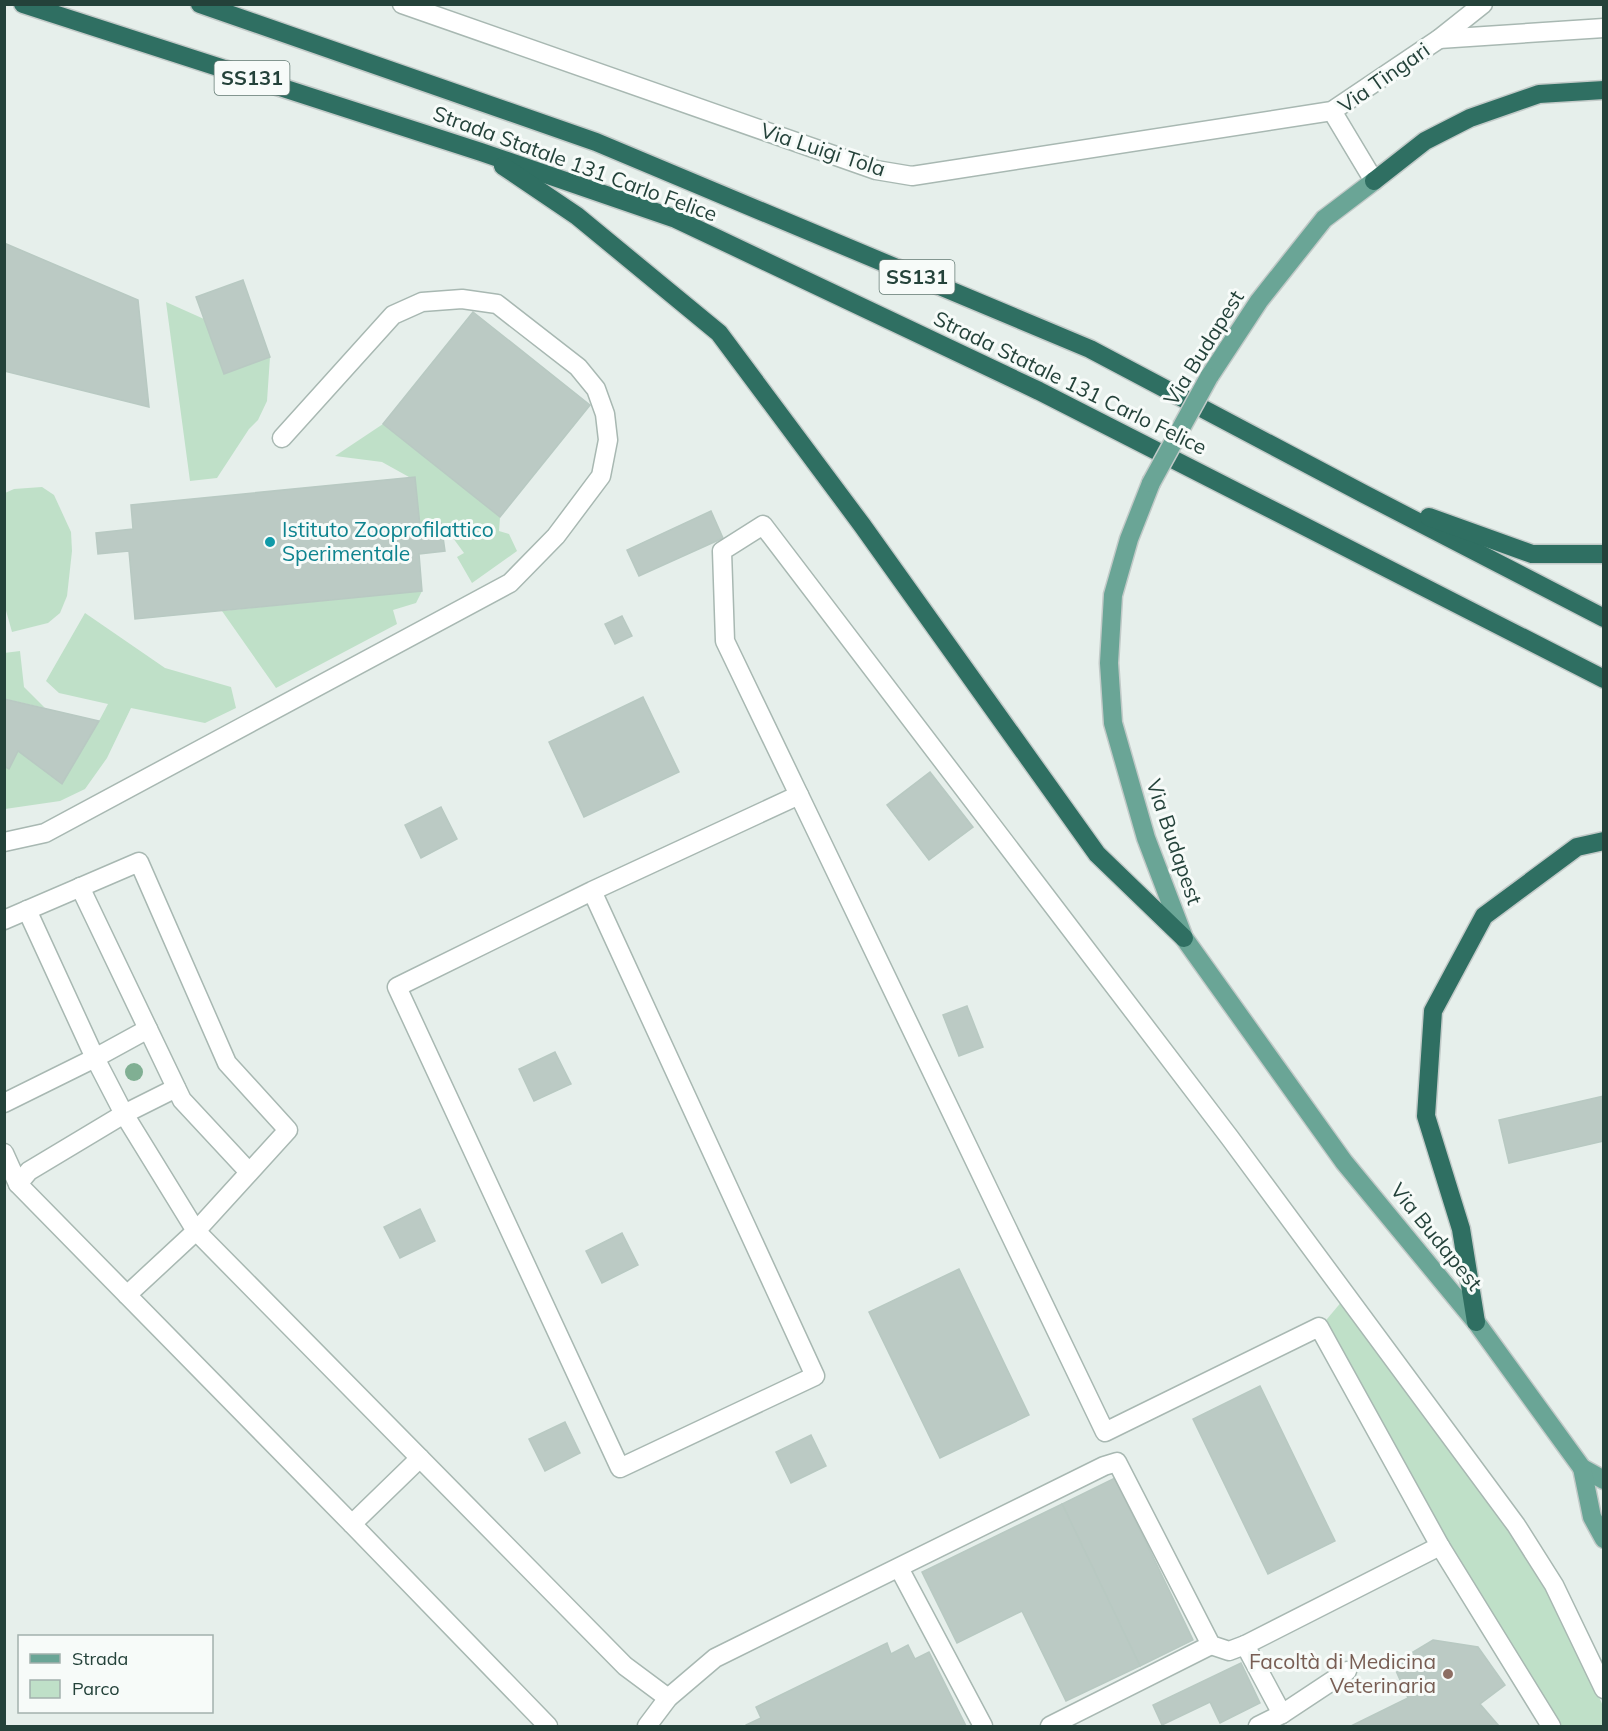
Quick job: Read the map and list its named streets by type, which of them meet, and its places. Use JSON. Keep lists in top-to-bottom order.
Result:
{
  "streets": {
    "highway": ["SS131", "Strada Statale 131 Carlo Felice"],
    "main road": ["Via Budapest"],
    "street": ["Via Tingari", "Via Luigi Tola"]
  },
  "crossings": [
    ["Via Tingari", "Via Luigi Tola"],
    ["Via Tingari", "Via Budapest"]
  ],
  "places": ["Istituto Zooprofilattico Sperimentale", "Facoltà di Medicina Veterinaria"],
  "legend": ["Strada", "Parco"]
}
